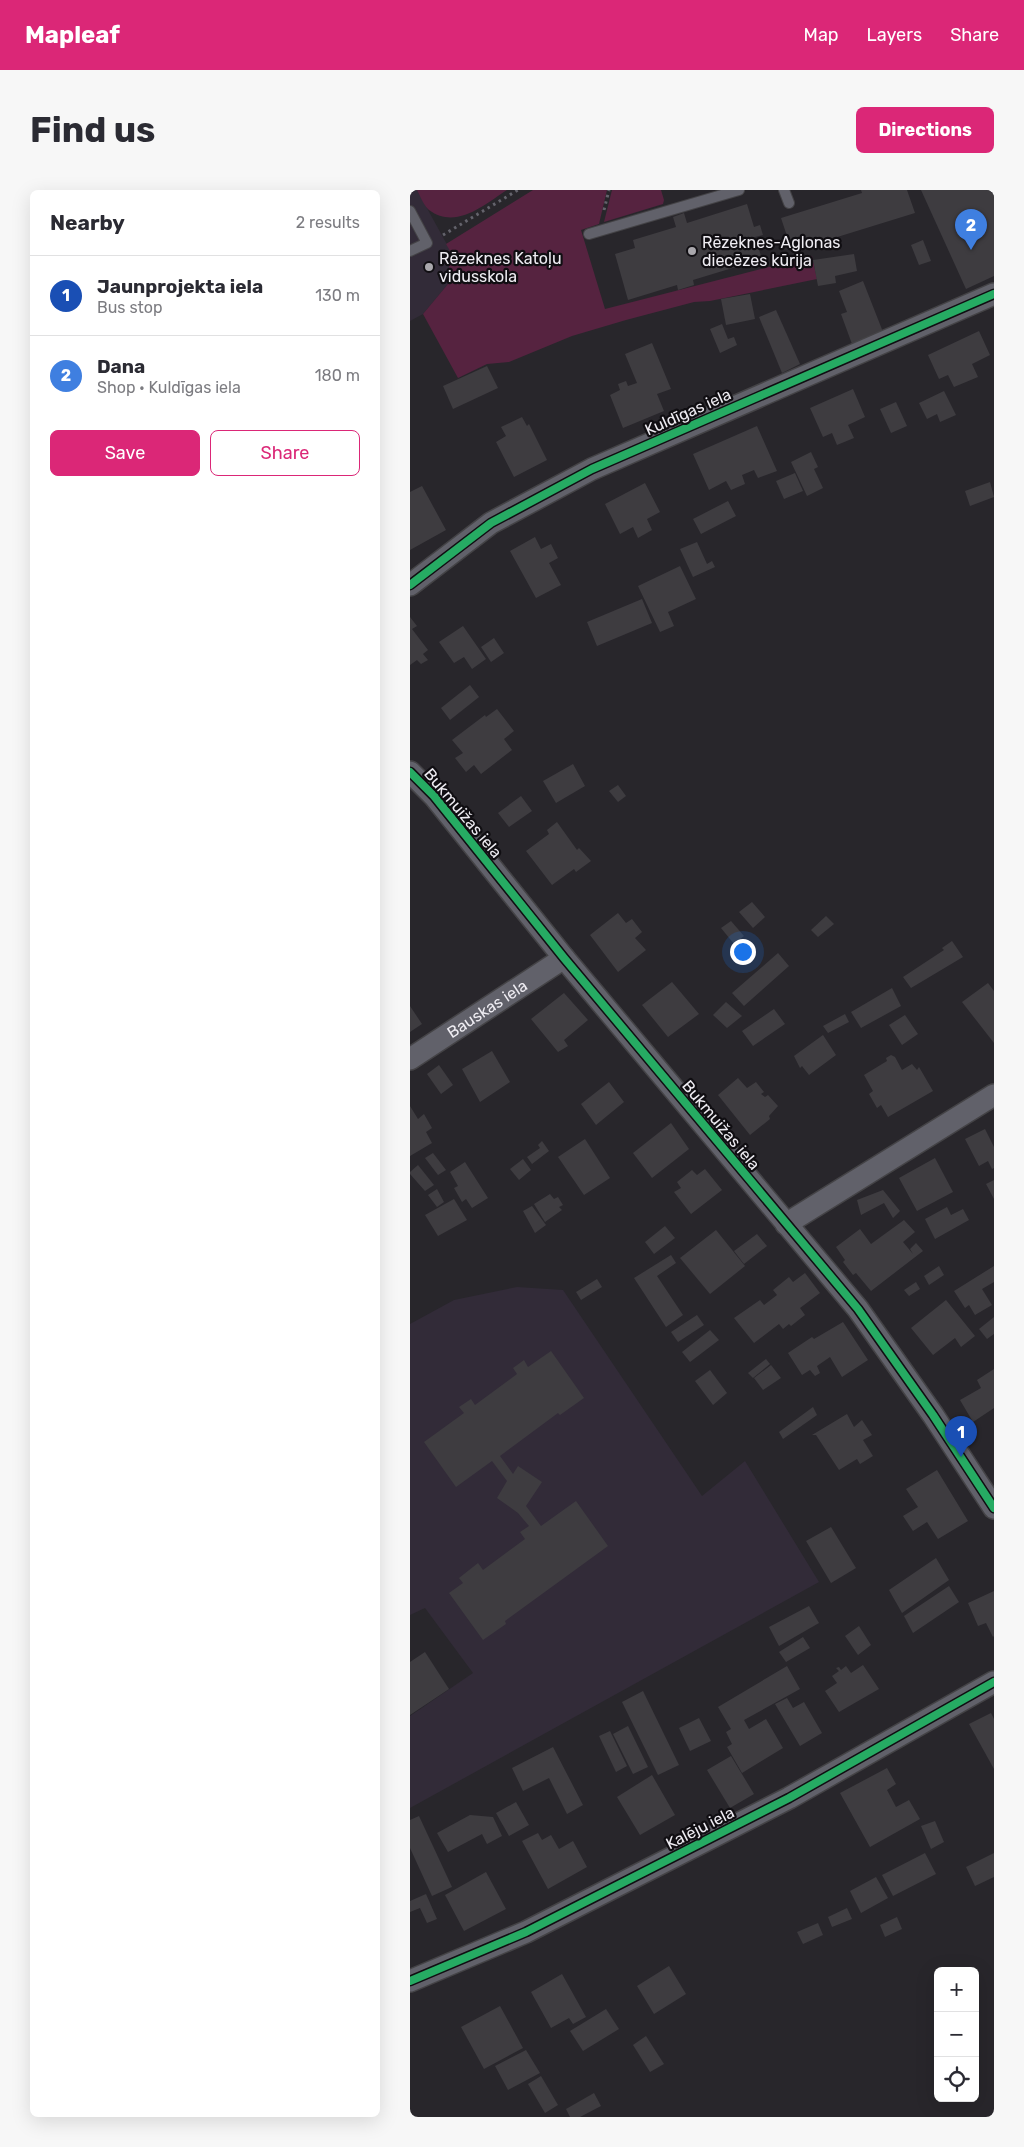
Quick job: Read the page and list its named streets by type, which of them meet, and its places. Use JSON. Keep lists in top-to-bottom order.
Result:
{
  "streets": {
    "street": [
      "Kuldīgas iela",
      "Bukmuižas iela",
      "Bauskas iela",
      "Kalēju iela"
    ]
  },
  "crossings": [
    ["Bukmuižas iela", "Bauskas iela"]
  ],
  "places": ["Rēzeknes-Aglonas diecēzes kūrija", "Rēzeknes Katoļu vidusskola"],
  "page": {
    "header": "Mapleaf",
    "nav": ["Map", "Layers", "Share"],
    "buttons": [
      "Directions",
      ["Save", "Share"]
    ],
    "title": "Find us",
    "heading": ["Nearby", "2 results"],
    "pins": ["2", "1"],
    "list": [
      {
        "mark": "1",
        "name": "Jaunprojekta iela",
        "note": "Bus stop",
        "value": "130 m"
      },
      {
        "mark": "2",
        "name": "Dana",
        "note": "Shop · Kuldīgas iela",
        "value": "180 m"
      }
    ],
    "map_buttons": ["+", "−"]
  }
}
